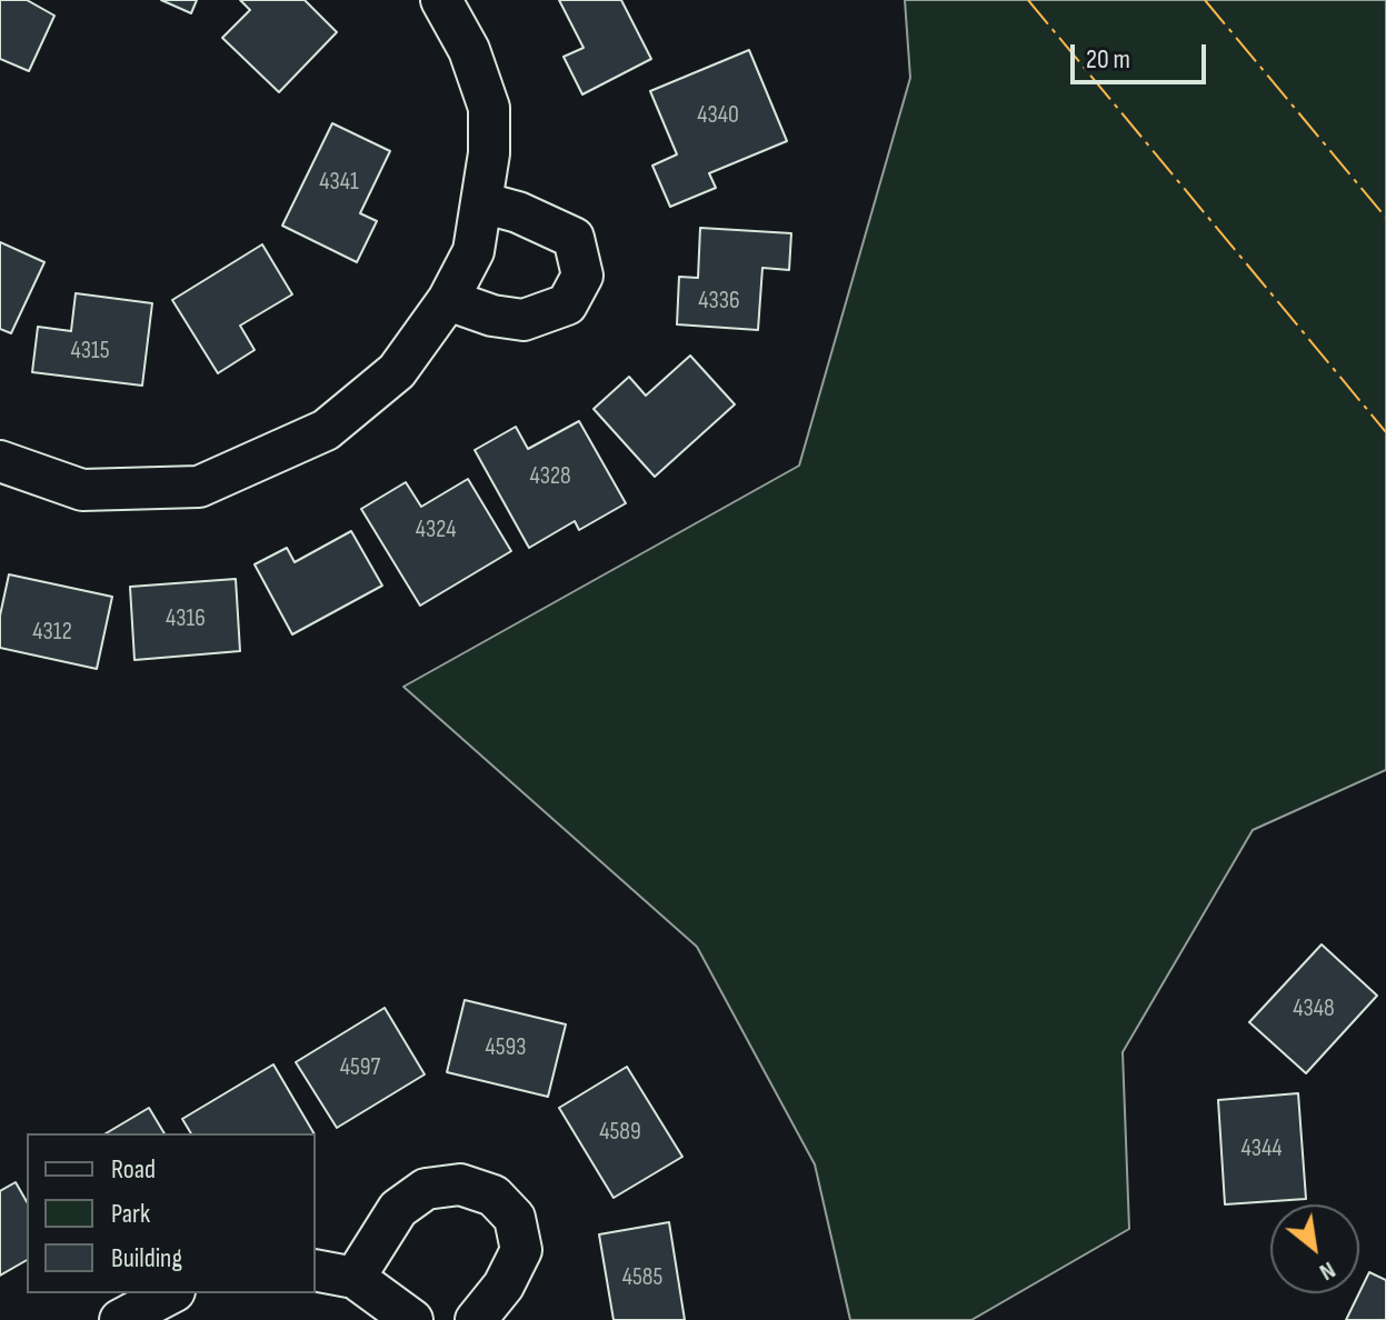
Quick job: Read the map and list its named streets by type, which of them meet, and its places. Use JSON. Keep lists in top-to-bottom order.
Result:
{
  "house_numbers": [
    "4340",
    "4341",
    "4336",
    "4315",
    "4328",
    "4324",
    "4316",
    "4312",
    "4348",
    "4593",
    "4597",
    "4589",
    "4344",
    "4585"
  ],
  "legend": ["Road", "Park", "Building"],
  "scale_bar": "20 m",
  "north": "bottom right"
}
